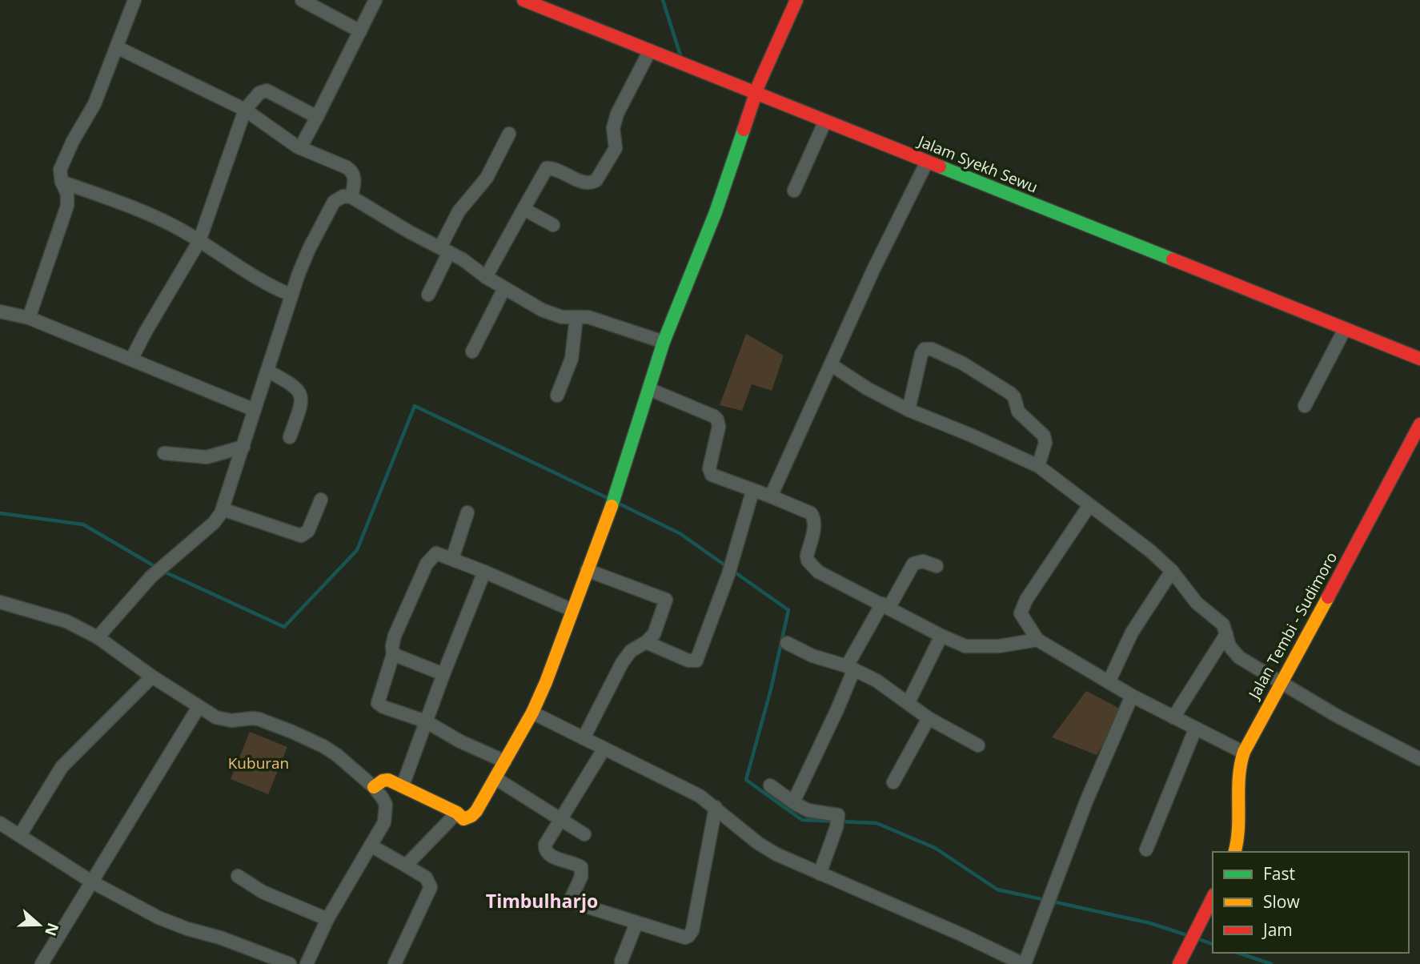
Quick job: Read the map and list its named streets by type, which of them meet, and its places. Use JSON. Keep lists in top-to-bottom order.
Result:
{
  "streets": {
    "street": ["Jalam Syekh Sewu", "Jalan Tembi - Sudimoro"]
  },
  "districts": ["Timbulharjo"],
  "parks": ["Kuburan"],
  "legend": ["Fast", "Slow", "Jam"],
  "north": "right"
}
